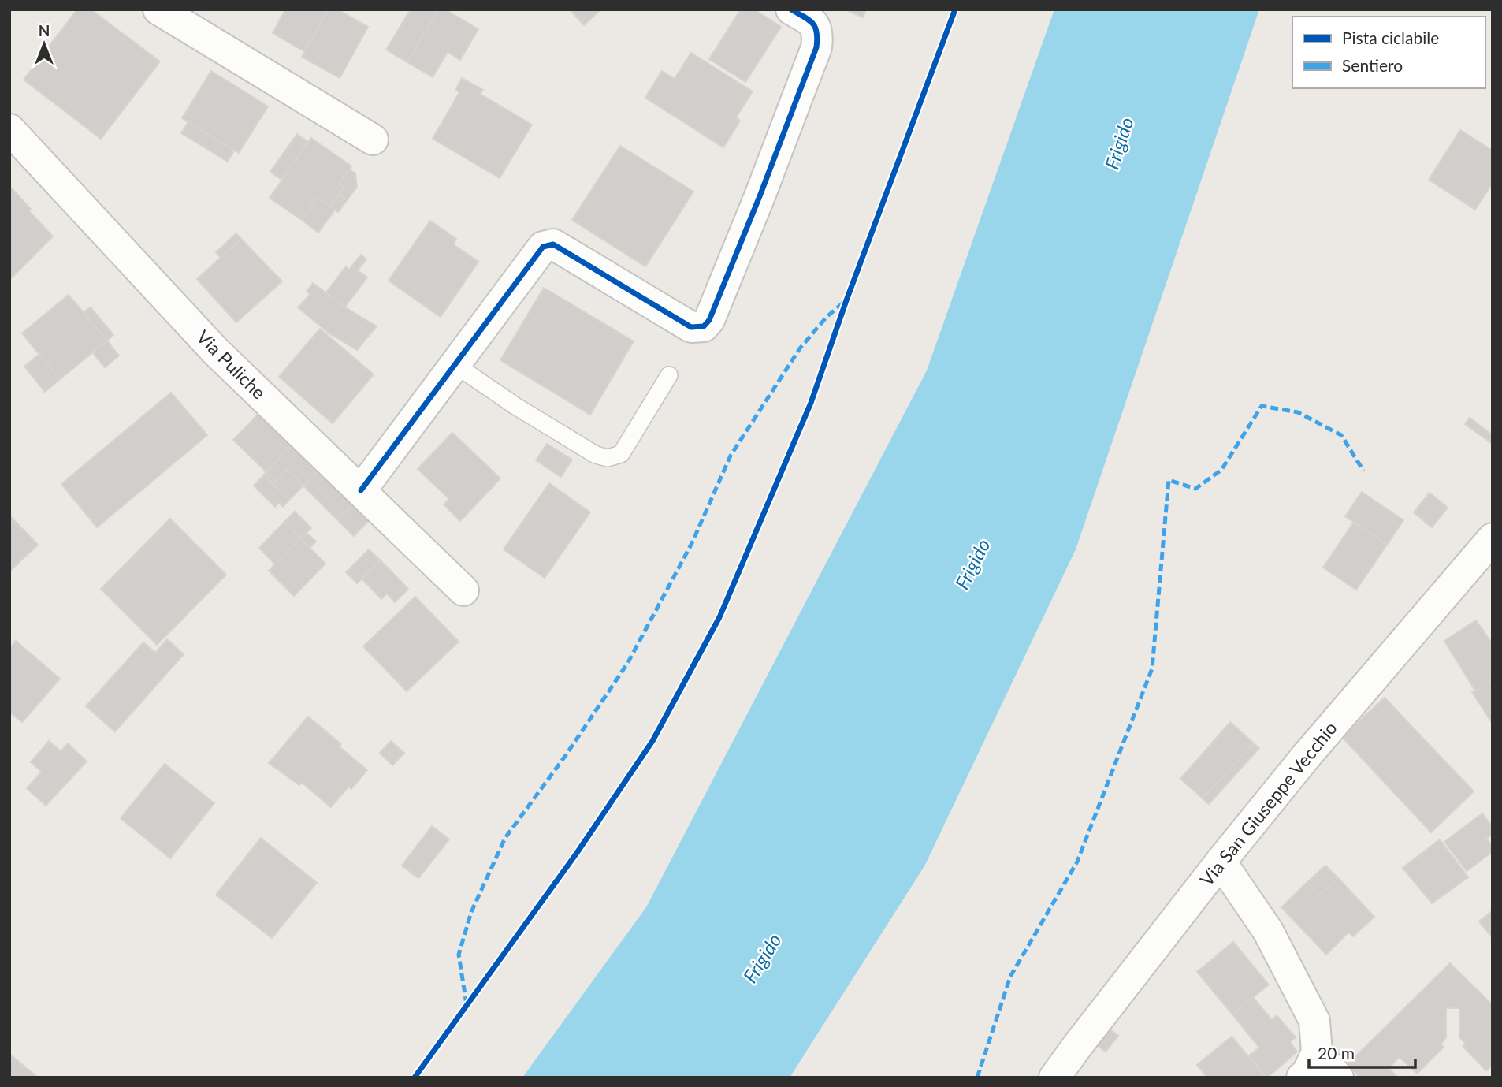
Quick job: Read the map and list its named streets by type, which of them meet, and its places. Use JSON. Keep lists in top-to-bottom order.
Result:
{
  "streets": {
    "street": ["Via Puliche", "Via San Giuseppe Vecchio"]
  },
  "water": ["Frigido"],
  "legend": ["Pista ciclabile", "Sentiero"],
  "scale_bar": "20 m",
  "north": "top"
}
